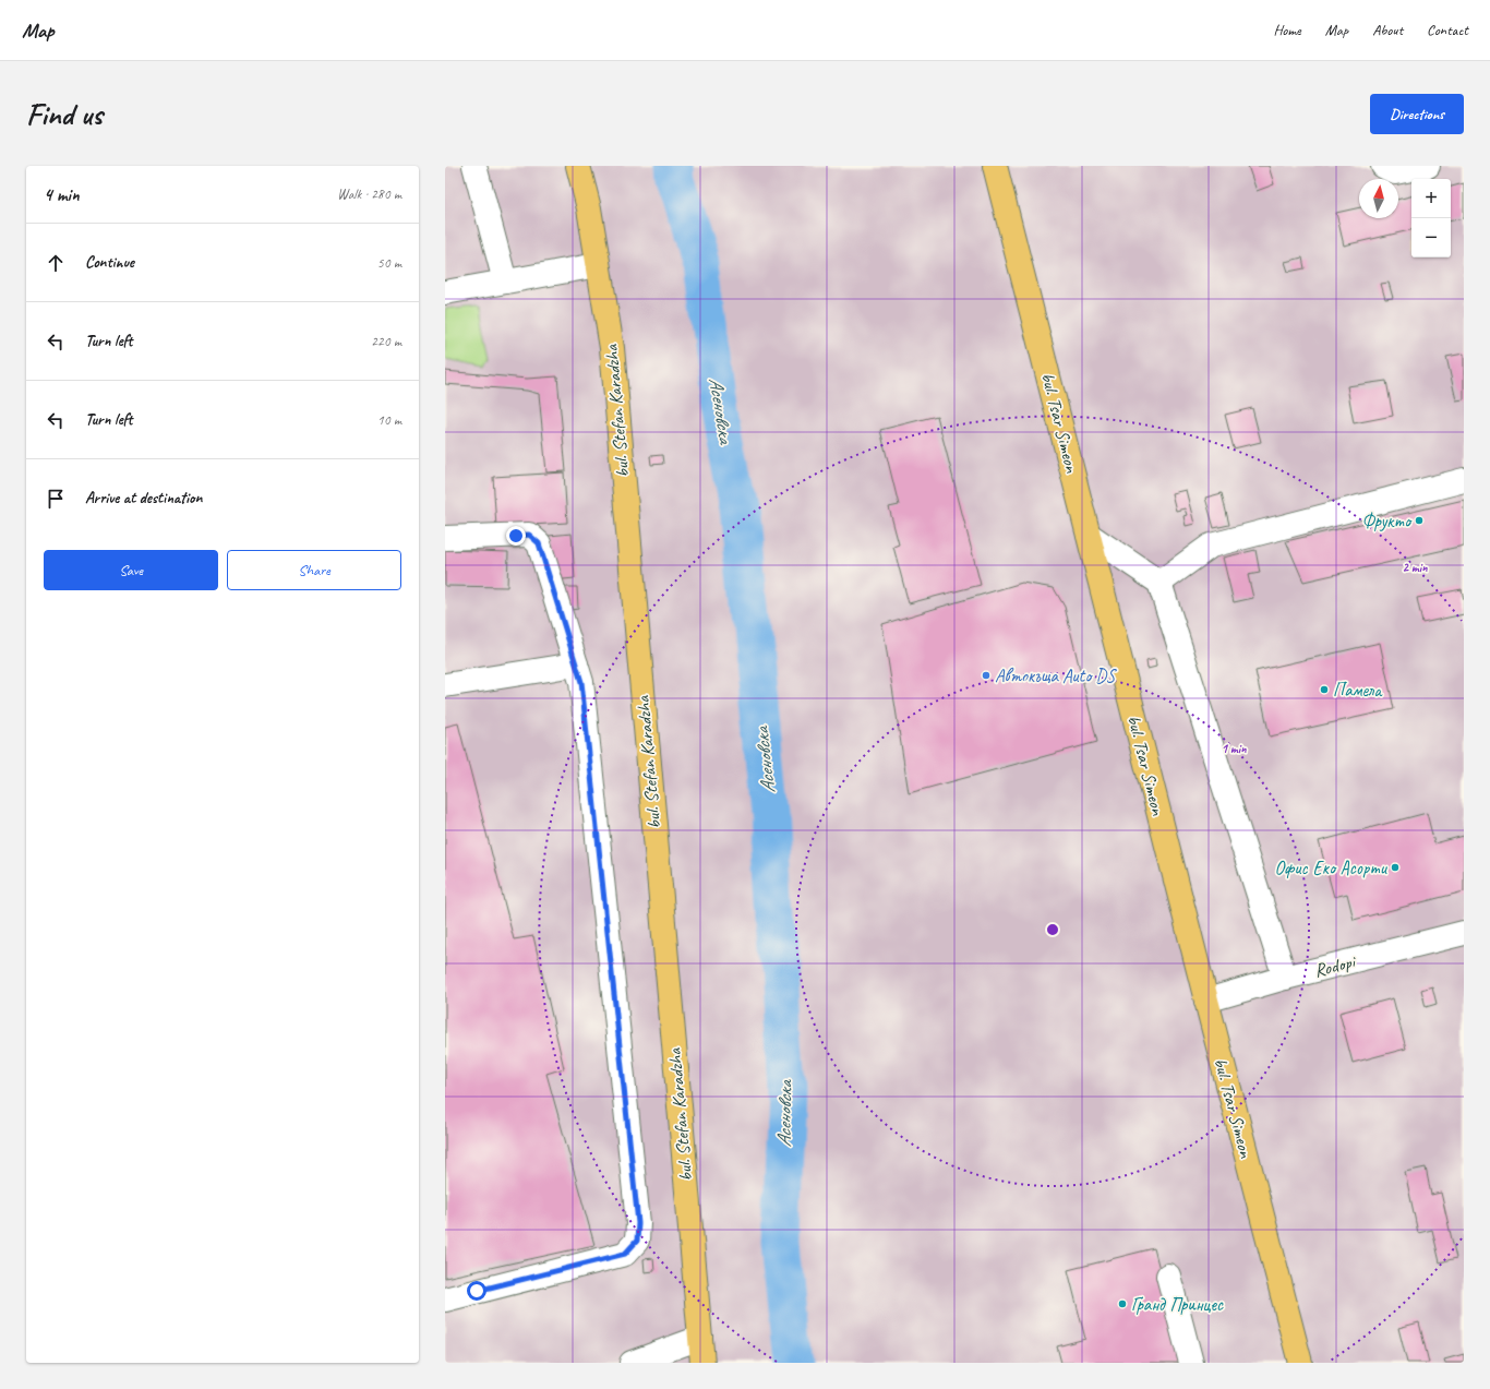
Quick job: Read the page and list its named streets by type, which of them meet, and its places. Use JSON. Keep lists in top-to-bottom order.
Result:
{
  "streets": {
    "main road": ["bul. Stefan Karadzha", "bul. Tsar Simeon"],
    "street": ["Rodopi"]
  },
  "crossings": [
    ["bul. Tsar Simeon", "Rodopi"]
  ],
  "water": ["Асеновска"],
  "places": [
    "Фрукто",
    "Автокъща Auto DS",
    "Памела",
    "Офис Еко Асорти",
    "Гранд Принцес"
  ],
  "north": "top",
  "page": {
    "header": "Map",
    "nav": [
      "Home",
      "Map",
      "About",
      "Contact"
    ],
    "buttons": [
      "Directions",
      ["Save", "Share"]
    ],
    "title": "Find us",
    "heading": ["4 min", "Walk · 280 m"],
    "map_buttons": ["+", "−"],
    "list": [
      ["Continue", "50 m"],
      ["Turn left", "220 m"],
      ["Turn left", "10 m"],
      "Arrive at destination"
    ]
  },
  "rings": ["2 min", "1 min"]
}
